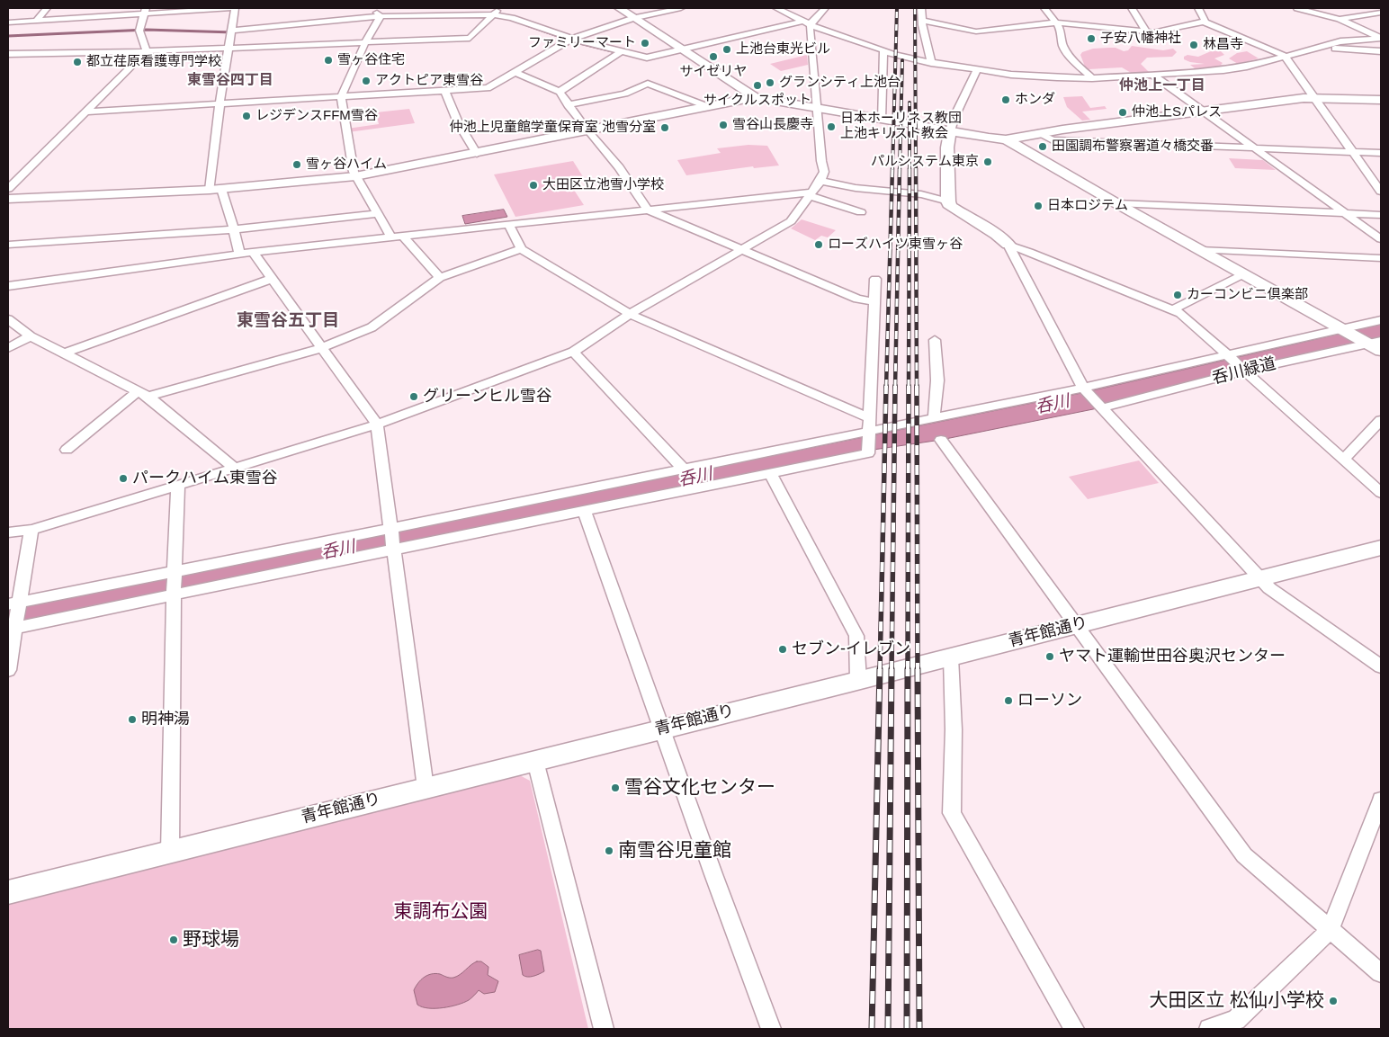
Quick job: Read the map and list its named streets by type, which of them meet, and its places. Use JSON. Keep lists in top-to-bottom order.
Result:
{
  "streets": {
    "street": ["呑川緑道", "青年館通り"]
  },
  "districts": ["東雪谷四丁目", "仲池上一丁目", "東雪谷五丁目"],
  "water": ["呑川"],
  "parks": ["東調布公園"],
  "places": [
    "子安八幡神社",
    "ファミリーマート",
    "林昌寺",
    "上池台東光ビル",
    "サイゼリヤ",
    "雪ヶ谷住宅",
    "都立荏原看護専門学校",
    "アクトピア東雪谷",
    "グランシティ上池台",
    "サイクルスポット",
    "ホンダ",
    "仲池上Sパレス",
    "レジデンスFFM雪谷",
    "雪谷山長慶寺",
    "日本ホーリネス教団 上池キリスト教会",
    "仲池上児童館学童保育室 池雪分室",
    "田園調布警察署道々橋交番",
    "パルシステム東京",
    "雪ヶ谷ハイム",
    "大田区立池雪小学校",
    "日本ロジテム",
    "ローズハイツ東雪ヶ谷",
    "カーコンビニ倶楽部",
    "グリーンヒル雪谷",
    "パークハイム東雪谷",
    "セブン-イレブン",
    "ヤマト運輸世田谷奥沢センター",
    "ローソン",
    "明神湯",
    "雪谷文化センター",
    "南雪谷児童館",
    "野球場",
    "大田区立 松仙小学校"
  ]
}
